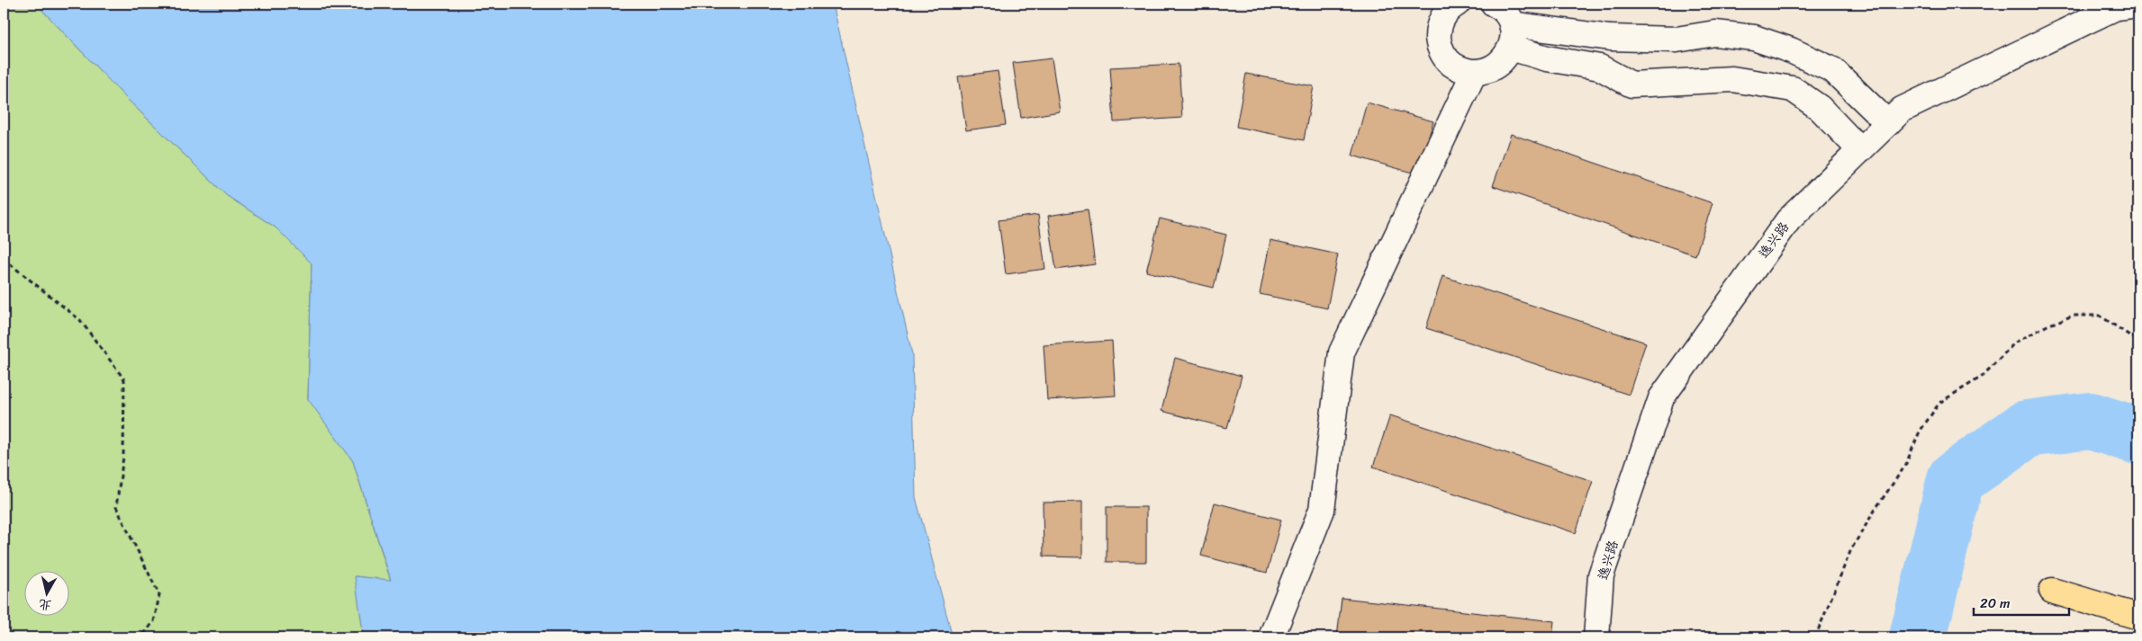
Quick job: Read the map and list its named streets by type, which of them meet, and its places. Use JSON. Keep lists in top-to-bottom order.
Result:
{
  "streets": {
    "street": ["逸兴路"]
  },
  "scale_bar": "20 m",
  "north": "bottom"
}
